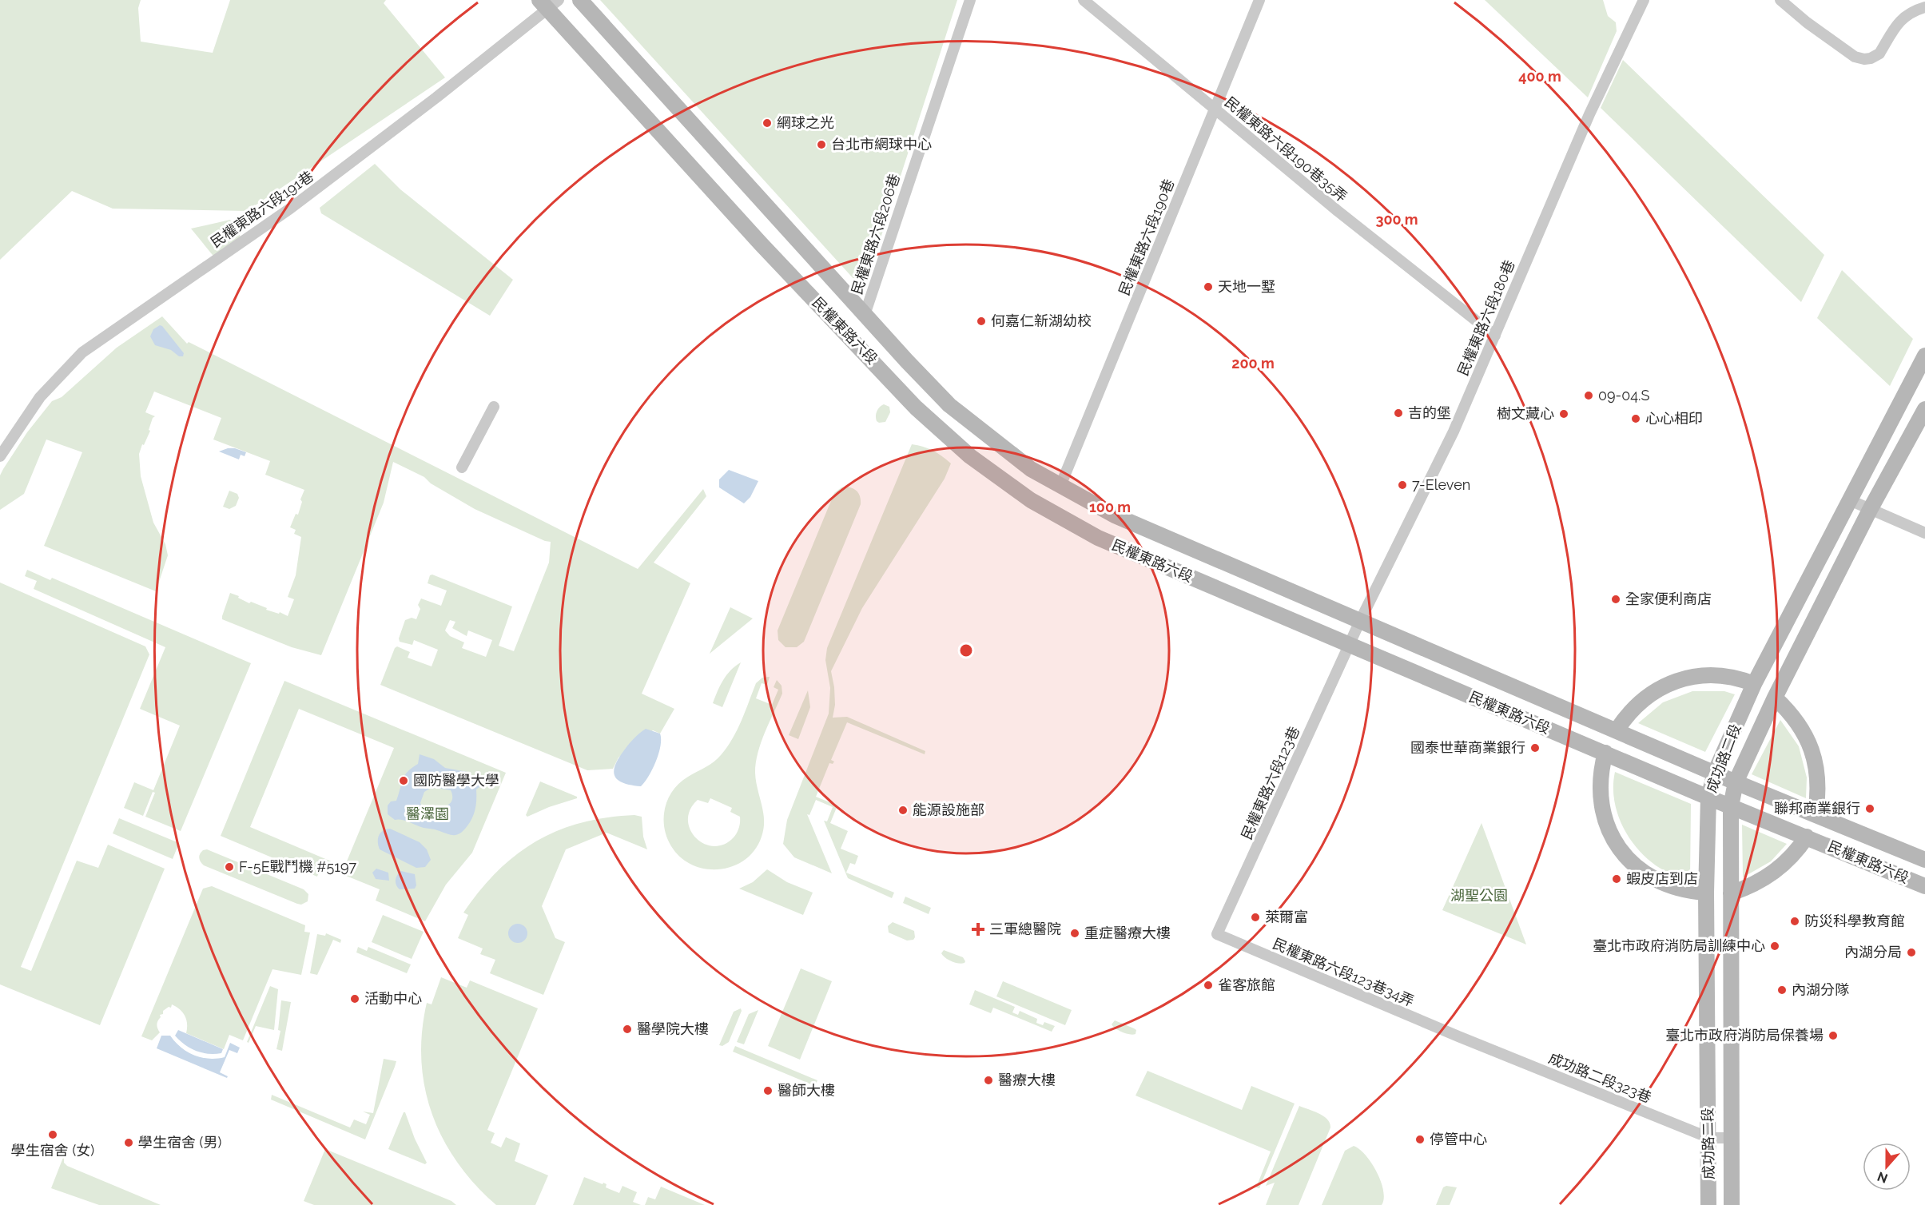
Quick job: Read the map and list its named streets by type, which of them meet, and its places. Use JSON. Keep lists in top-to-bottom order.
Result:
{
  "streets": {
    "main road": ["民權東路六段", "成功路二段"],
    "street": [
      "民權東路六段190巷35弄",
      "民權東路六段191巷",
      "民權東路六段206巷",
      "民權東路六段190巷",
      "民權東路六段180巷",
      "民權東路六段123巷",
      "民權東路六段123巷34弄",
      "成功路二段323巷"
    ]
  },
  "crossings": [
    ["民權東路六段190巷35弄", "民權東路六段190巷"],
    ["民權東路六段190巷35弄", "民權東路六段180巷"],
    ["民權東路六段191巷", "民權東路六段"],
    ["民權東路六段206巷", "民權東路六段"],
    ["民權東路六段190巷", "民權東路六段"],
    ["民權東路六段180巷", "民權東路六段"],
    ["民權東路六段180巷", "民權東路六段123巷"],
    ["民權東路六段", "成功路二段"],
    ["民權東路六段", "民權東路六段123巷"],
    ["成功路二段", "成功路二段323巷"],
    ["民權東路六段123巷", "民權東路六段123巷34弄"],
    ["民權東路六段123巷34弄", "成功路二段323巷"]
  ],
  "parks": ["醫澤園", "湖聖公園"],
  "places": {
    "other": [
      "網球之光",
      "台北市網球中心",
      "天地一墅",
      "何嘉仁新湖幼校",
      "09-04.S",
      "吉的堡",
      "樹文藏心",
      "心心相印",
      "7-Eleven",
      "全家便利商店",
      "國泰世華商業銀行",
      "國防醫學大學",
      "聯邦商業銀行",
      "能源設施部",
      "F-5E戰鬥機 #5197",
      "蝦皮店到店",
      "萊爾富",
      "防災科學教育館",
      "重症醫療大樓",
      "臺北市政府消防局訓練中心",
      "內湖分局",
      "雀客旅館",
      "內湖分隊",
      "活動中心",
      "醫學院大樓",
      "臺北市政府消防局保養場",
      "醫療大樓",
      "醫師大樓",
      "學生宿舍 (女)",
      "停管中心",
      "學生宿舍 (男)"
    ],
    "health": ["三軍總醫院"]
  },
  "north": "bottom",
  "rings": [
    "400 m",
    "300 m",
    "200 m",
    "100 m"
  ]
}
